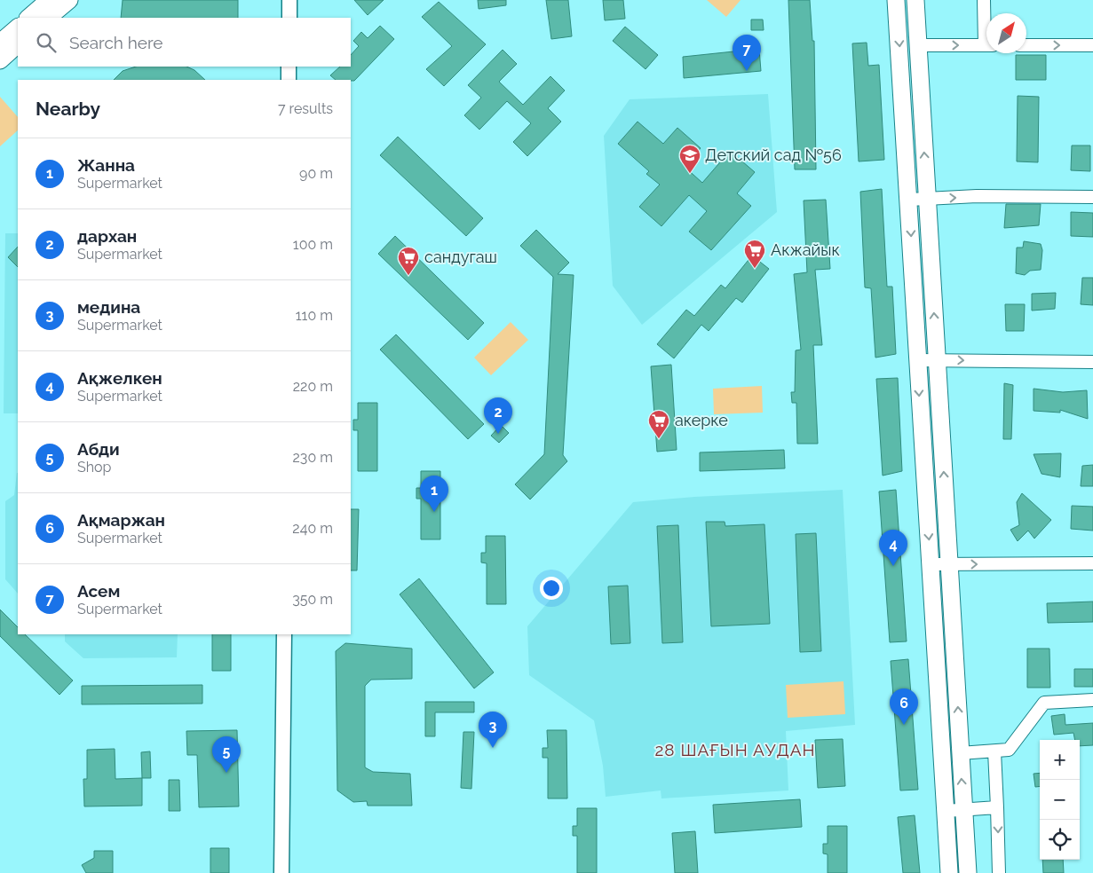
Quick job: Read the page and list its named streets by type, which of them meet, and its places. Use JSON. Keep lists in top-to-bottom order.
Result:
{
  "districts": ["28 ШАҒЫН АУДАН"],
  "places": {
    "school or university": ["Детский сад №56"],
    "supermarket": ["Акжайык", "сандугаш", "акерке"]
  },
  "north": "top right",
  "page": {
    "search": "Search here",
    "pins": [
      "7",
      "2",
      "1",
      "4",
      "6",
      "3",
      "5"
    ],
    "heading": ["Nearby", "7 results"],
    "list": [
      {
        "mark": "1",
        "name": "Жанна",
        "note": "Supermarket",
        "value": "90 m"
      },
      {
        "mark": "2",
        "name": "дархан",
        "note": "Supermarket",
        "value": "100 m"
      },
      {
        "mark": "3",
        "name": "медина",
        "note": "Supermarket",
        "value": "110 m"
      },
      {
        "mark": "4",
        "name": "Ақжелкен",
        "note": "Supermarket",
        "value": "220 m"
      },
      {
        "mark": "5",
        "name": "Абди",
        "note": "Shop",
        "value": "230 m"
      },
      {
        "mark": "6",
        "name": "Ақмаржан",
        "note": "Supermarket",
        "value": "240 m"
      },
      {
        "mark": "7",
        "name": "Асем",
        "note": "Supermarket",
        "value": "350 m"
      }
    ],
    "map_buttons": ["+", "−"]
  }
}
